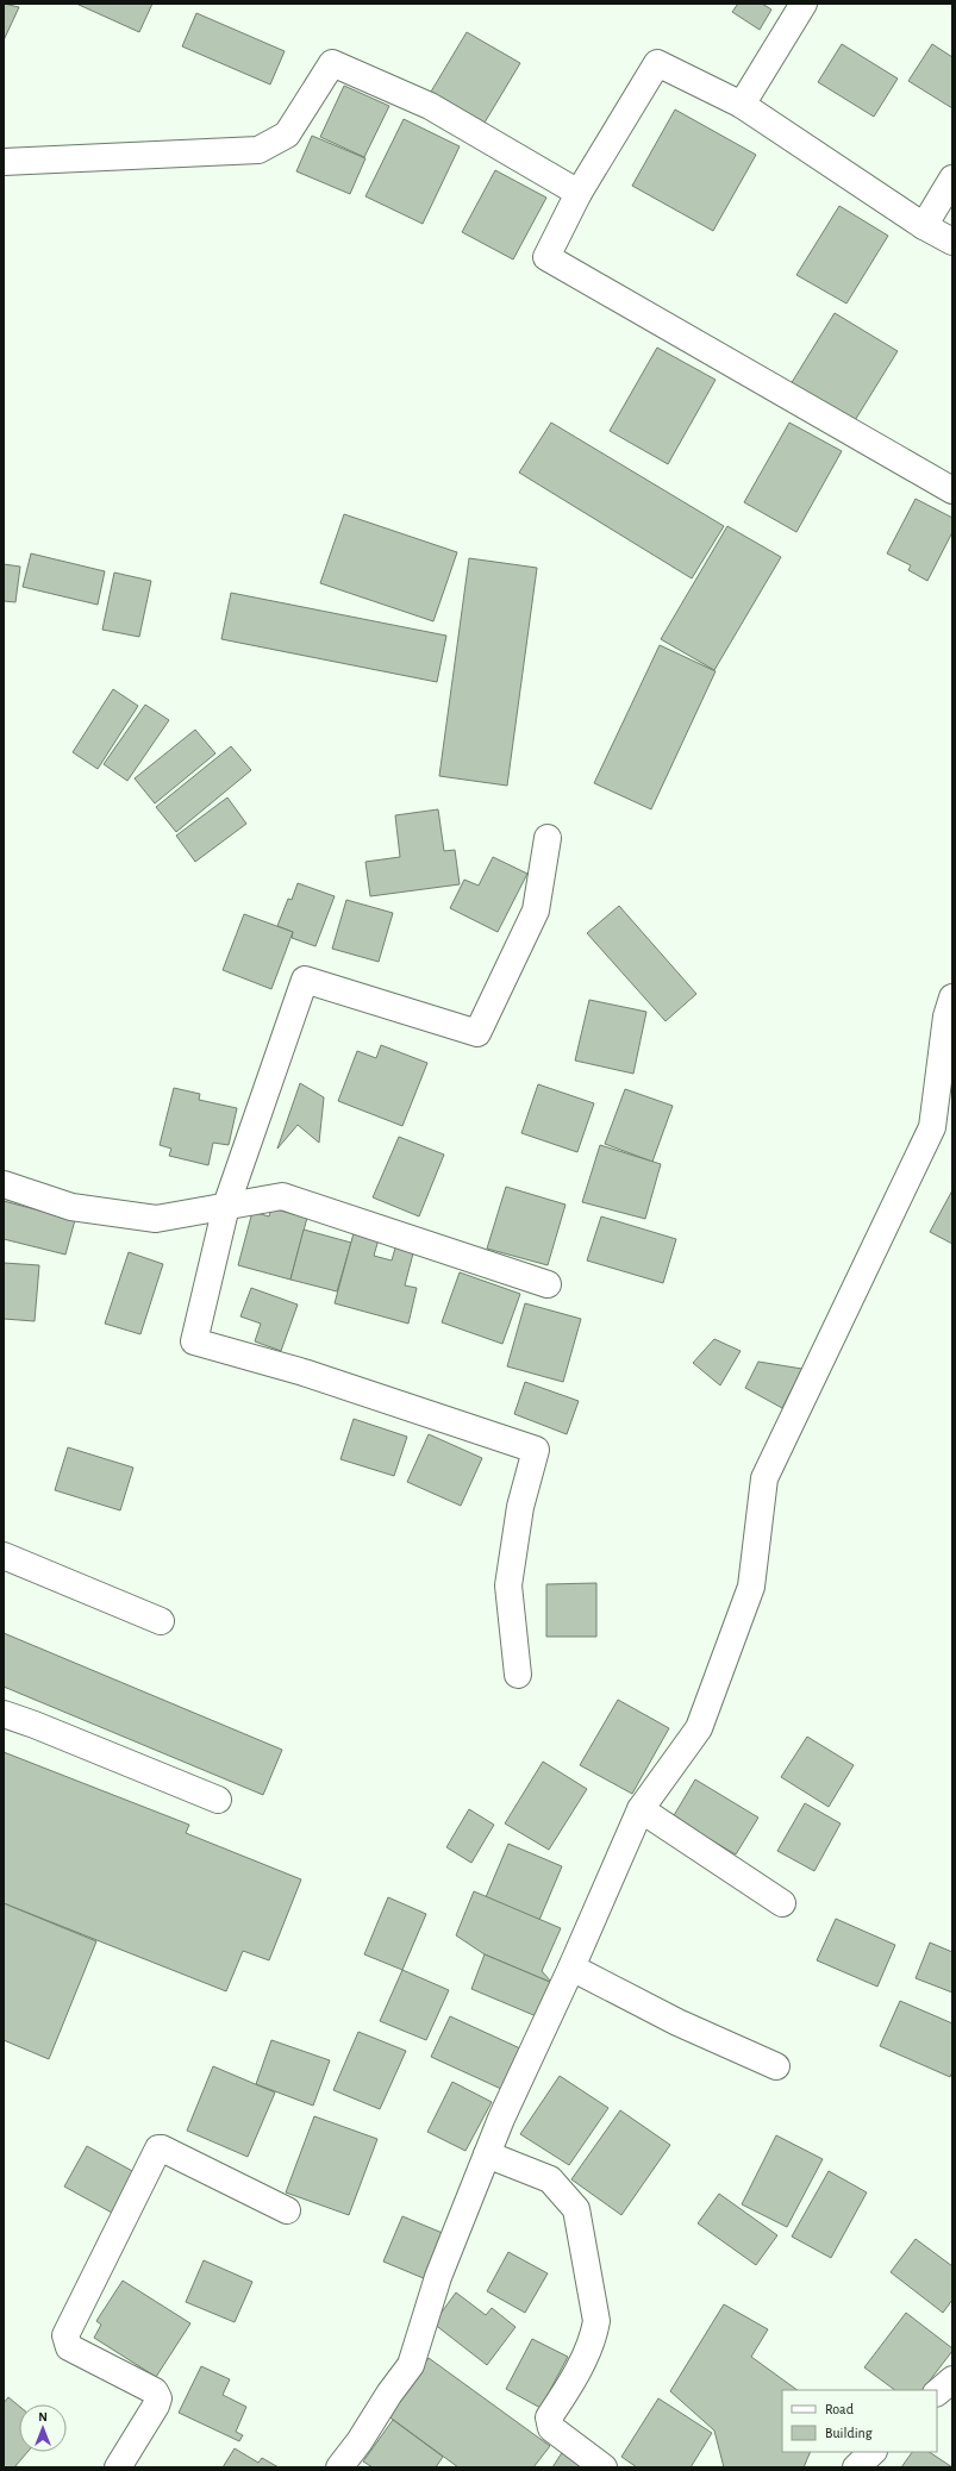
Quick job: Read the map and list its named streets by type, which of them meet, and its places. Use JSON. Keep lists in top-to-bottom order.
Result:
{
  "legend": ["Road", "Building"],
  "north": "top"
}
